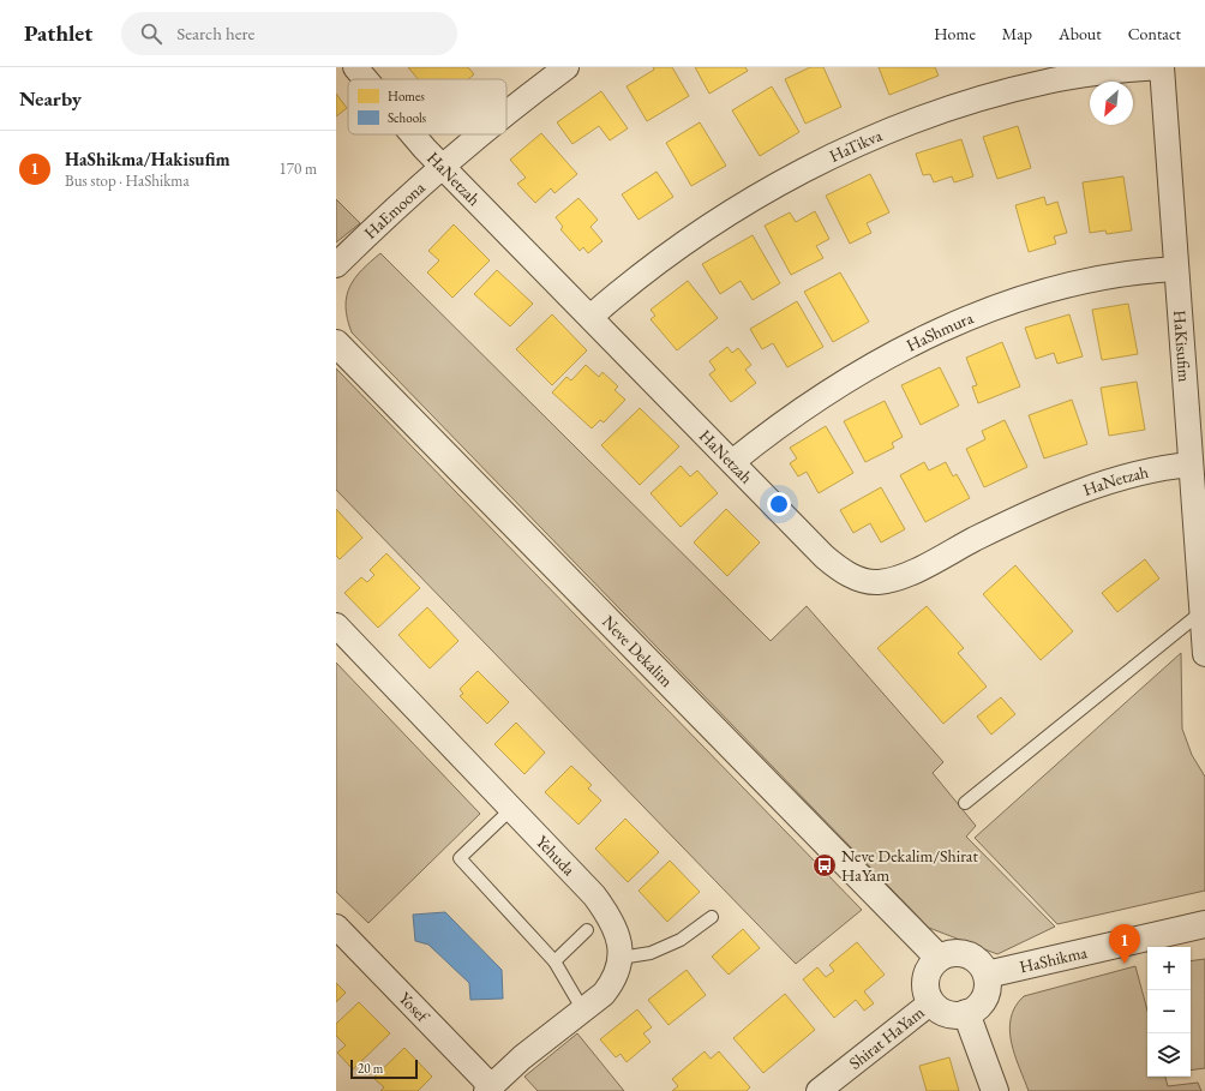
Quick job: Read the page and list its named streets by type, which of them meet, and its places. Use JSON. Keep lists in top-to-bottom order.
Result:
{
  "streets": {
    "street": [
      "HaTikva",
      "HaNetzah",
      "HaEmoona",
      "HaShmura",
      "HaKisufim",
      "Neve Dekalim",
      "Yehuda",
      "HaShikma",
      "Yosef",
      "Shirat HaYam"
    ]
  },
  "crossings": [
    ["HaTikva", "HaNetzah"],
    ["HaTikva", "HaKisufim"],
    ["HaNetzah", "HaEmoona"],
    ["HaNetzah", "HaShmura"],
    ["HaNetzah", "HaKisufim"],
    ["HaShmura", "HaKisufim"],
    ["Neve Dekalim", "HaShikma"],
    ["Neve Dekalim", "Shirat HaYam"],
    ["Yehuda", "Yosef"],
    ["HaShikma", "Shirat HaYam"]
  ],
  "places": {
    "bus stop": ["Neve Dekalim/Shirat HaYam"]
  },
  "legend": ["Homes", "Schools"],
  "scale_bar": "20 m",
  "north": "bottom left",
  "page": {
    "header": "Pathlet",
    "search": "Search here",
    "nav": [
      "Home",
      "Map",
      "About",
      "Contact"
    ],
    "heading": "Nearby",
    "list": [
      {
        "mark": "1",
        "name": "HaShikma/Hakisufim",
        "note": "Bus stop · HaShikma",
        "value": "170 m"
      }
    ],
    "pins": "1",
    "map_buttons": ["+", "−"],
    "scale": "20 m"
  }
}
